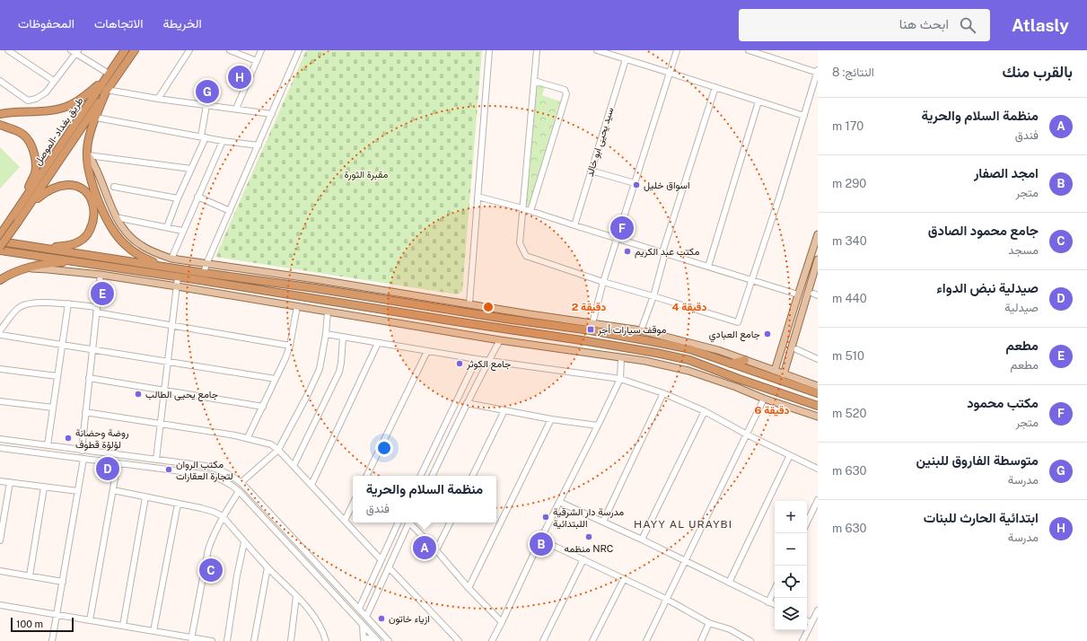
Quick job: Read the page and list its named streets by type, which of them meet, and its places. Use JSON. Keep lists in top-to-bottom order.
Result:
{
  "streets": {
    "highway": ["طريق بغداد -الموصل"],
    "street": ["سيد يحيى ابو خالد"]
  },
  "districts": ["HAYY AL URAYBI"],
  "parks": ["مقبرة الثورة"],
  "places": {
    "other": [
      "اسواق خليل",
      "مكتب عبد الكريم",
      "جامع العبادي",
      "جامع الكوثر",
      "جامع يحيى الطالب",
      "روضة وحضانة لؤلؤة قطوف",
      "مكتب الروان لتجارة العقارات",
      "مدرسة دار الشرقية اللبتدائية",
      "منظمه NRC",
      "ازياء خاتون"
    ],
    "transit": ["موقف سيارات أجر"]
  },
  "scale_bar": "100 m",
  "page": {
    "header": "Atlasly",
    "search": "ابحث هنا",
    "nav": ["الخريطة", "الاتجاهات", "المحفوظات"],
    "heading": ["بالقرب منك", "النتائج: 8"],
    "pins": [
      "H",
      "G",
      "F",
      "E",
      "D",
      "B",
      "A",
      "C"
    ],
    "list": [
      {
        "mark": "A",
        "name": "منظمة السلام والحرية",
        "note": "فندق",
        "value": "170 m"
      },
      {
        "mark": "B",
        "name": "امجد الصفار",
        "note": "متجر",
        "value": "290 m"
      },
      {
        "mark": "C",
        "name": "جامع محمود الصادق",
        "note": "مسجد",
        "value": "340 m"
      },
      {
        "mark": "D",
        "name": "صيدلية نبض الدواء",
        "note": "صيدلية",
        "value": "440 m"
      },
      {
        "mark": "E",
        "name": "مطعم",
        "note": "مطعم",
        "value": "510 m"
      },
      {
        "mark": "F",
        "name": "مكتب محمود",
        "note": "متجر",
        "value": "520 m"
      },
      {
        "mark": "G",
        "name": "متوسطة الفاروق للبنين",
        "note": "مدرسة",
        "value": "630 m"
      },
      {
        "mark": "H",
        "name": "ابتدائية الحارث للبنات",
        "note": "مدرسة",
        "value": "630 m"
      }
    ],
    "popup": ["منظمة السلام والحرية", "فندق"],
    "map_buttons": ["+", "−"],
    "scale": "100 m"
  },
  "rings": ["2 دقيقة", "4 دقيقة", "6 دقيقة"]
}
